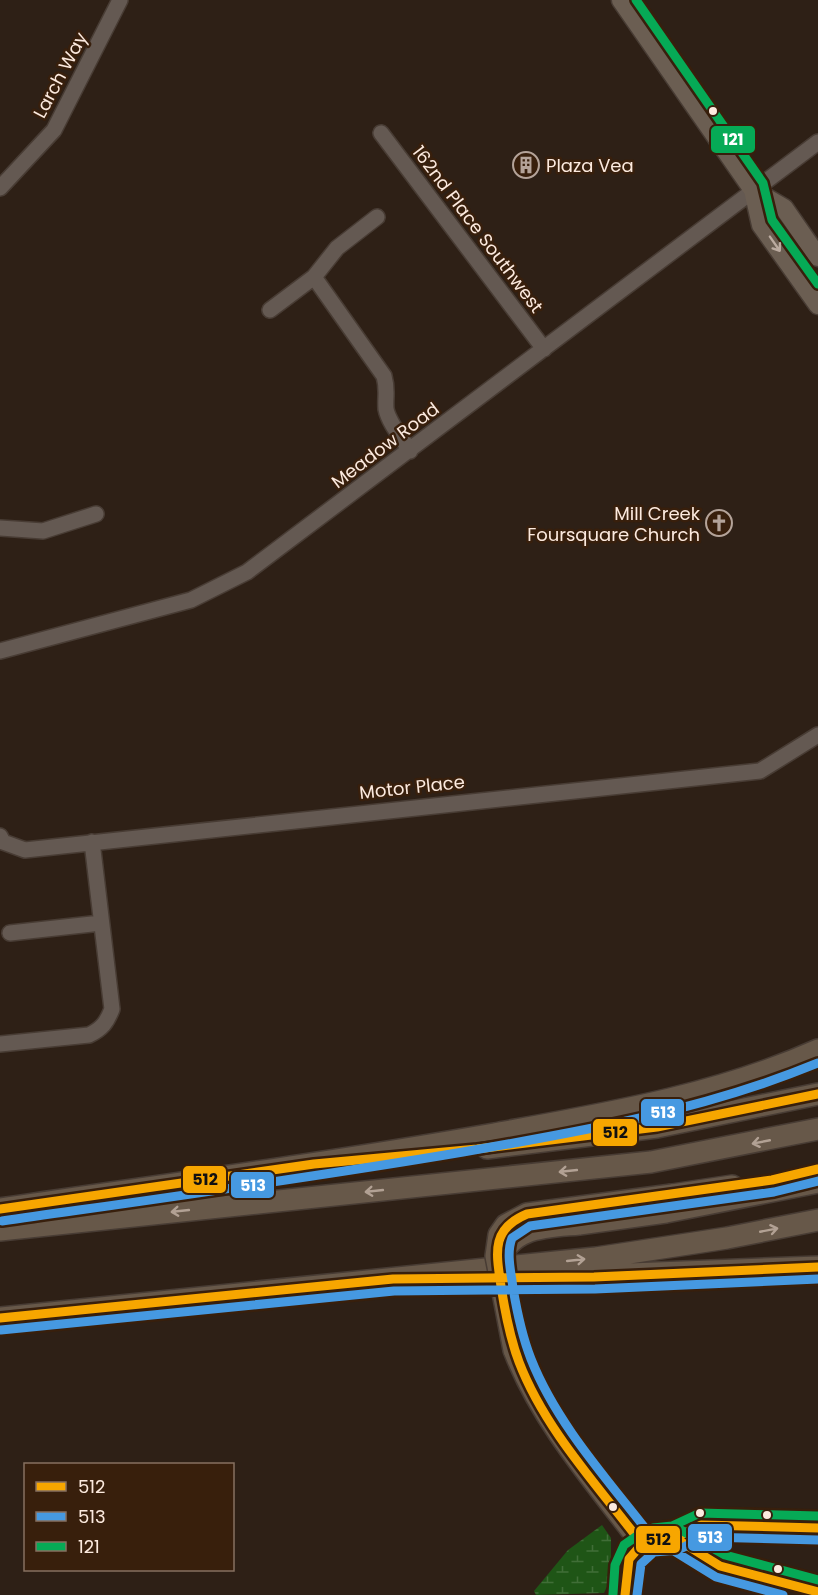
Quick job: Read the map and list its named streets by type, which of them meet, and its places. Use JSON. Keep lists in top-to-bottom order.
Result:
{
  "streets": {
    "street": [
      "Larch Way",
      "162nd Place Southwest",
      "Meadow Road",
      "Motor Place"
    ]
  },
  "crossings": [
    ["162nd Place Southwest", "Meadow Road"]
  ],
  "places": {
    "building": ["Plaza Vea"],
    "church": ["Mill Creek Foursquare Church"]
  },
  "lines": ["transit line 121", "transit line 513", "transit line 512"],
  "legend": ["512", "513", "121"]
}
